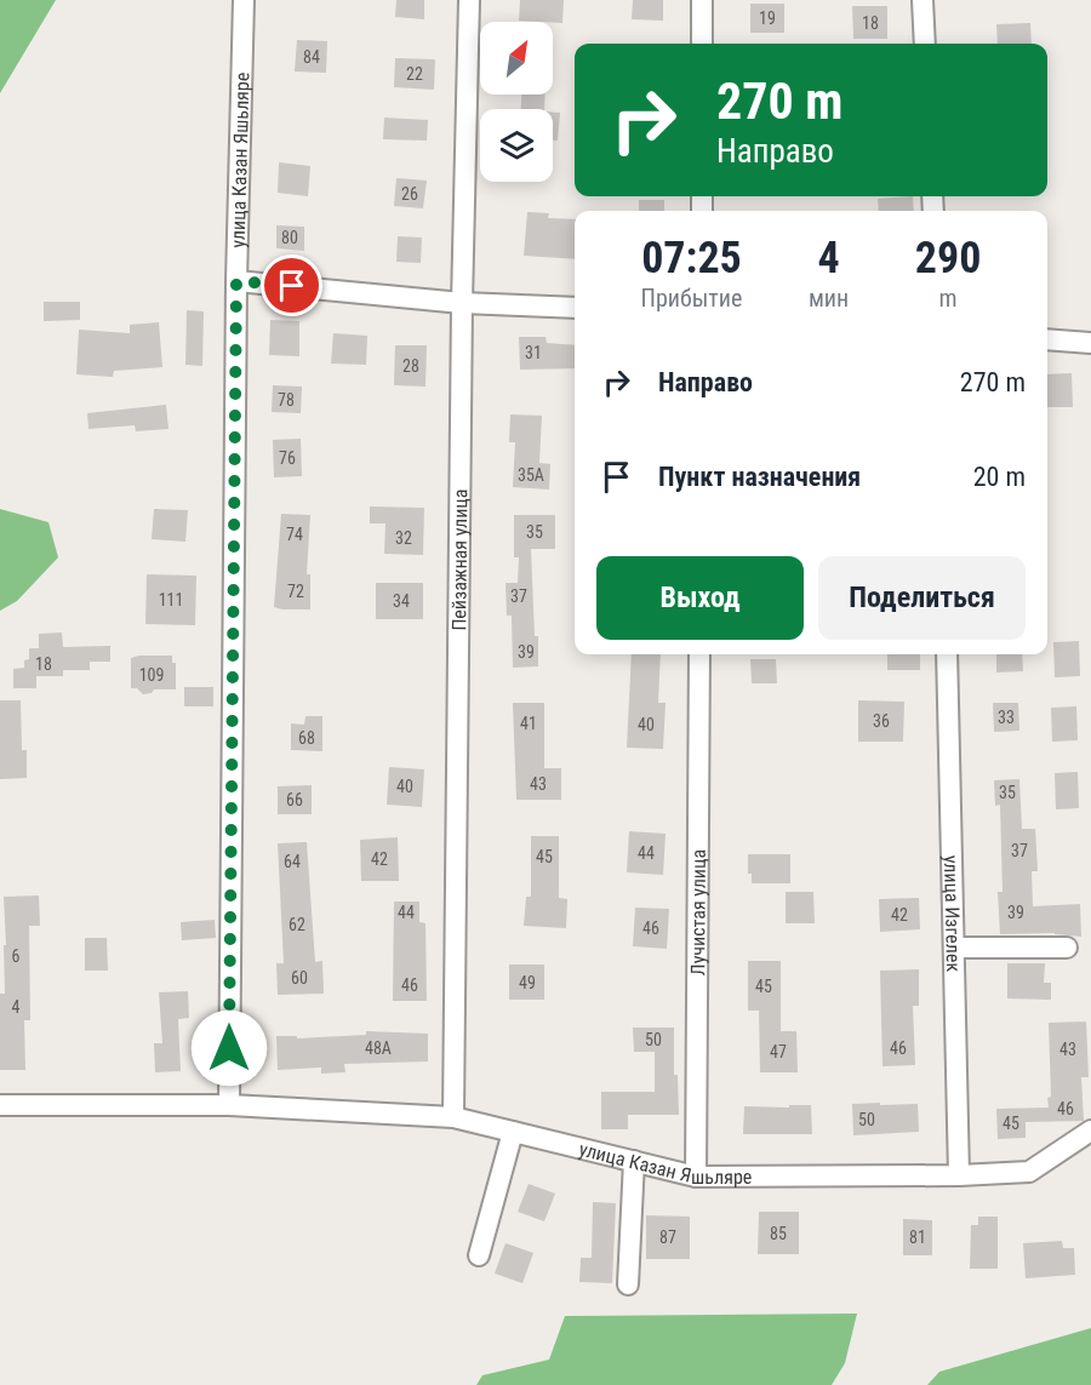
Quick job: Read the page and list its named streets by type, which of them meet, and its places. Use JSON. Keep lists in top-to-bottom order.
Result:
{
  "streets": {
    "street": [
      "улица Казан Яшьляре",
      "Пейзажная улица",
      "Лучистая улица",
      "улица Изгелек"
    ]
  },
  "crossings": [
    ["улица Казан Яшьляре", "Пейзажная улица"],
    ["улица Казан Яшьляре", "Лучистая улица"],
    ["улица Казан Яшьляре", "улица Изгелек"]
  ],
  "house_numbers": [
    "19",
    "18",
    "84",
    "22",
    "26",
    "80",
    "31",
    "28",
    "78",
    "76",
    "35А",
    "35",
    "74",
    "32",
    "72",
    "37",
    "111",
    "34",
    "39",
    "18",
    "109",
    "33",
    "36",
    "41",
    "40",
    "68",
    "43",
    "40",
    "35",
    "66",
    "37",
    "44",
    "45",
    "42",
    "64",
    "44",
    "39",
    "42",
    "62",
    "46",
    "6",
    "60",
    "49",
    "46",
    "45",
    "4",
    "50",
    "48А",
    "46",
    "43",
    "47",
    "46",
    "50",
    "45",
    "85",
    "87",
    "81"
  ],
  "north": "top right",
  "page": {
    "turn": ["270 m", "Направо"],
    "eta": [
      "07:25",
      "Прибытие",
      "4",
      "мин",
      "290",
      "m"
    ],
    "list": [
      {
        "name": "Направо",
        "value": "270 m"
      },
      {
        "name": "Пункт назначения",
        "value": "20 m"
      }
    ],
    "buttons": ["Выход", "Поделиться"]
  }
}
